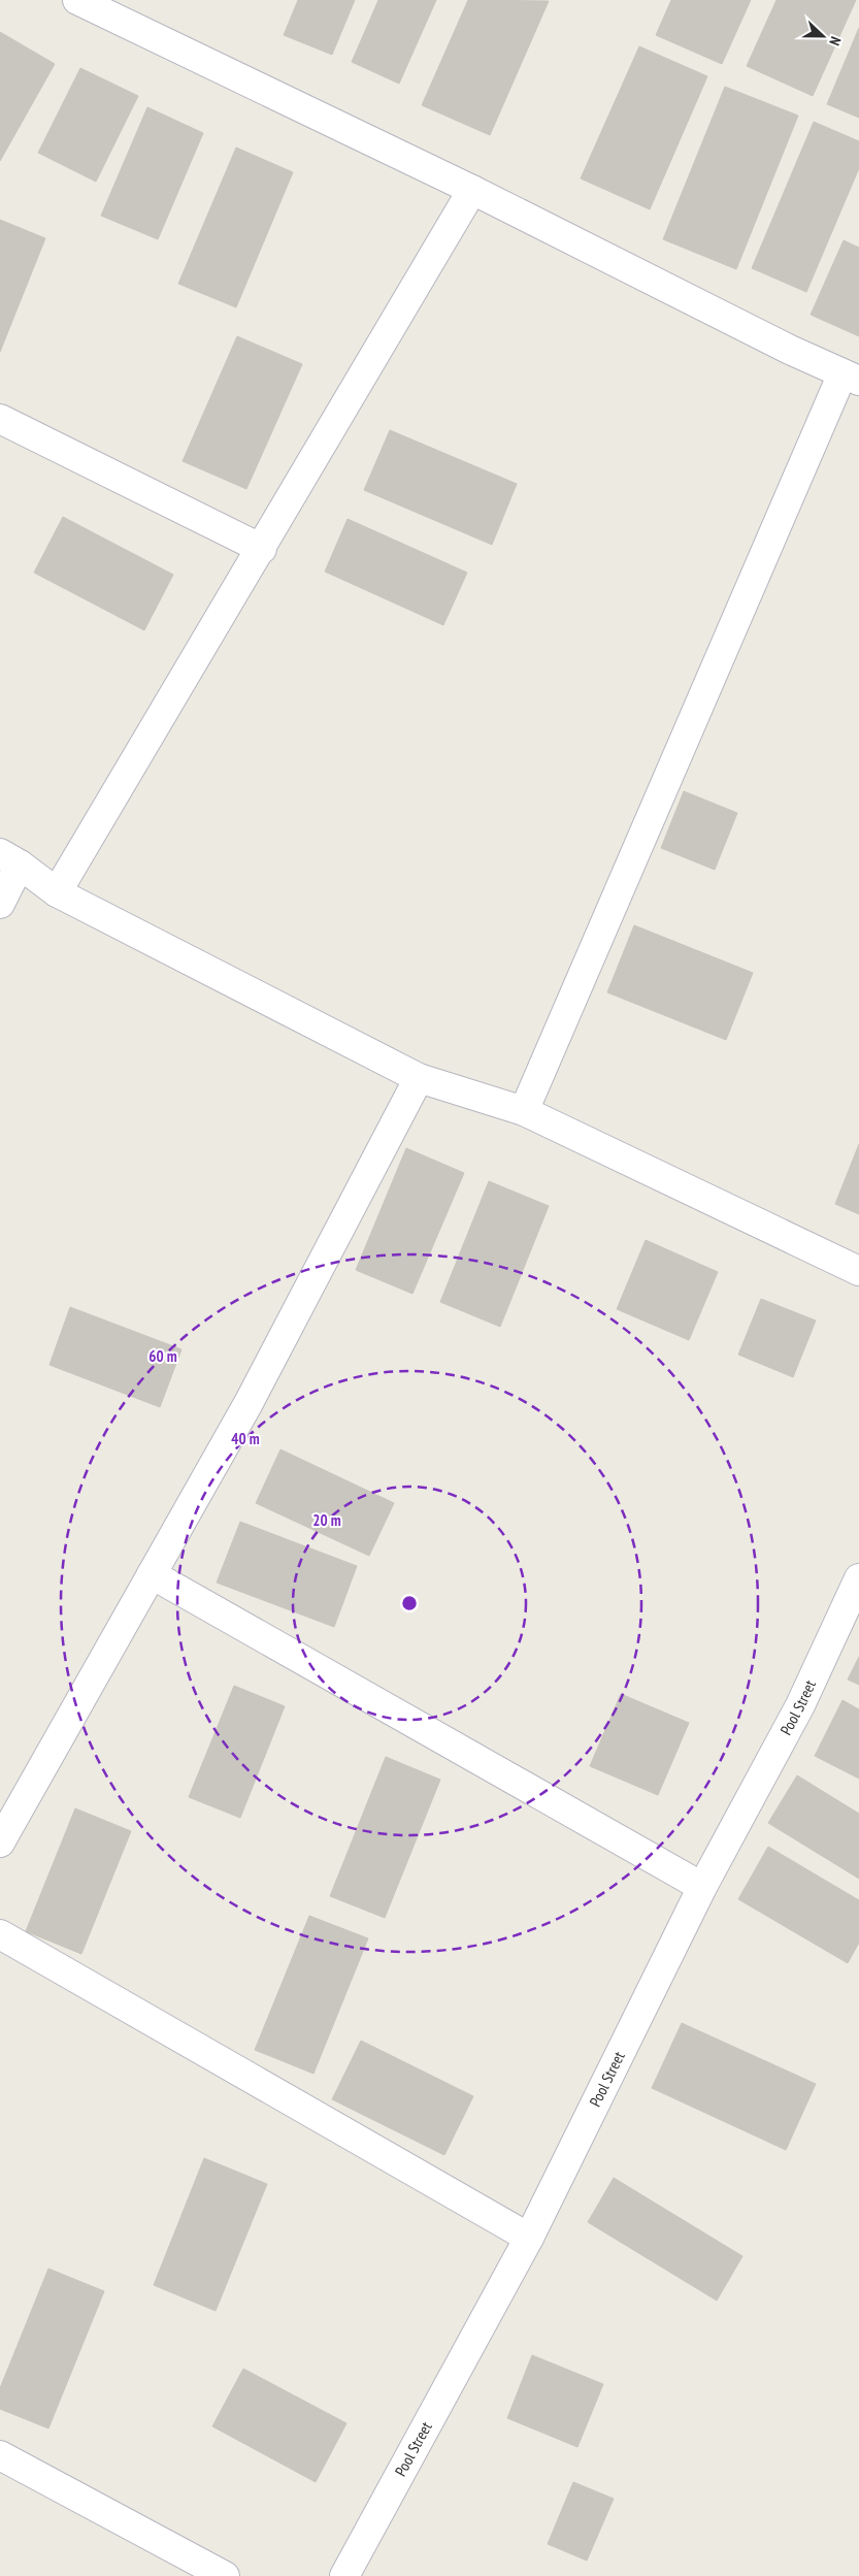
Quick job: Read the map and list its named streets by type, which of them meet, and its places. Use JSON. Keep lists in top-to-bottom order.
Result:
{
  "streets": {
    "street": ["Pool Street"]
  },
  "north": "right",
  "rings": ["60 m", "40 m", "20 m"]
}
